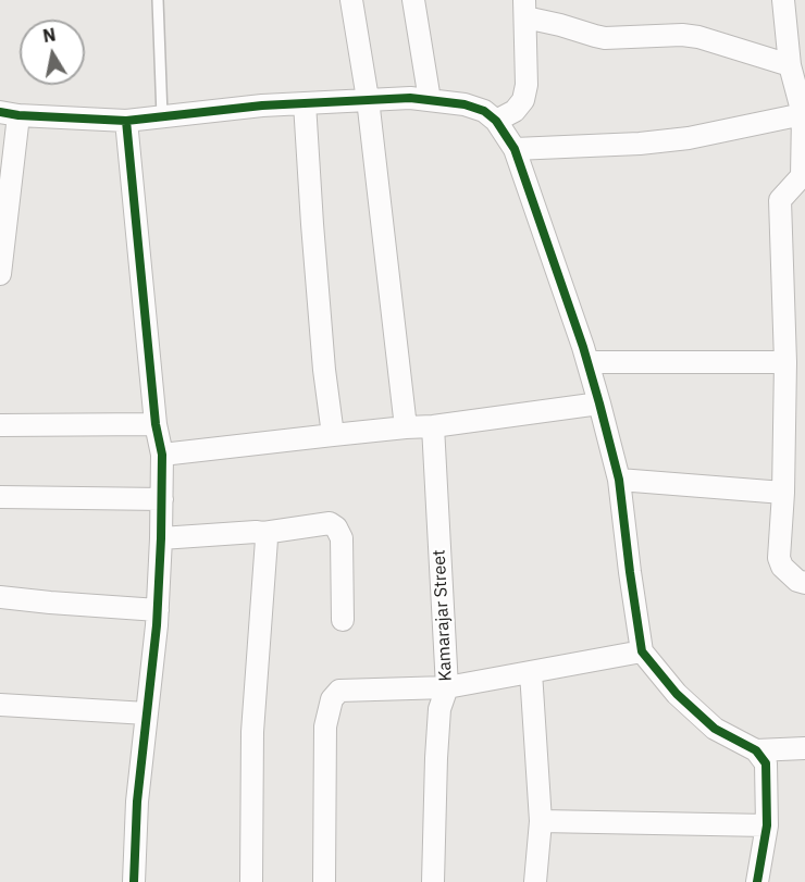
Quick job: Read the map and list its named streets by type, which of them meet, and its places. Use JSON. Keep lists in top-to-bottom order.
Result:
{
  "streets": {
    "street": ["Kamarajar Street"]
  },
  "north": "top"
}
